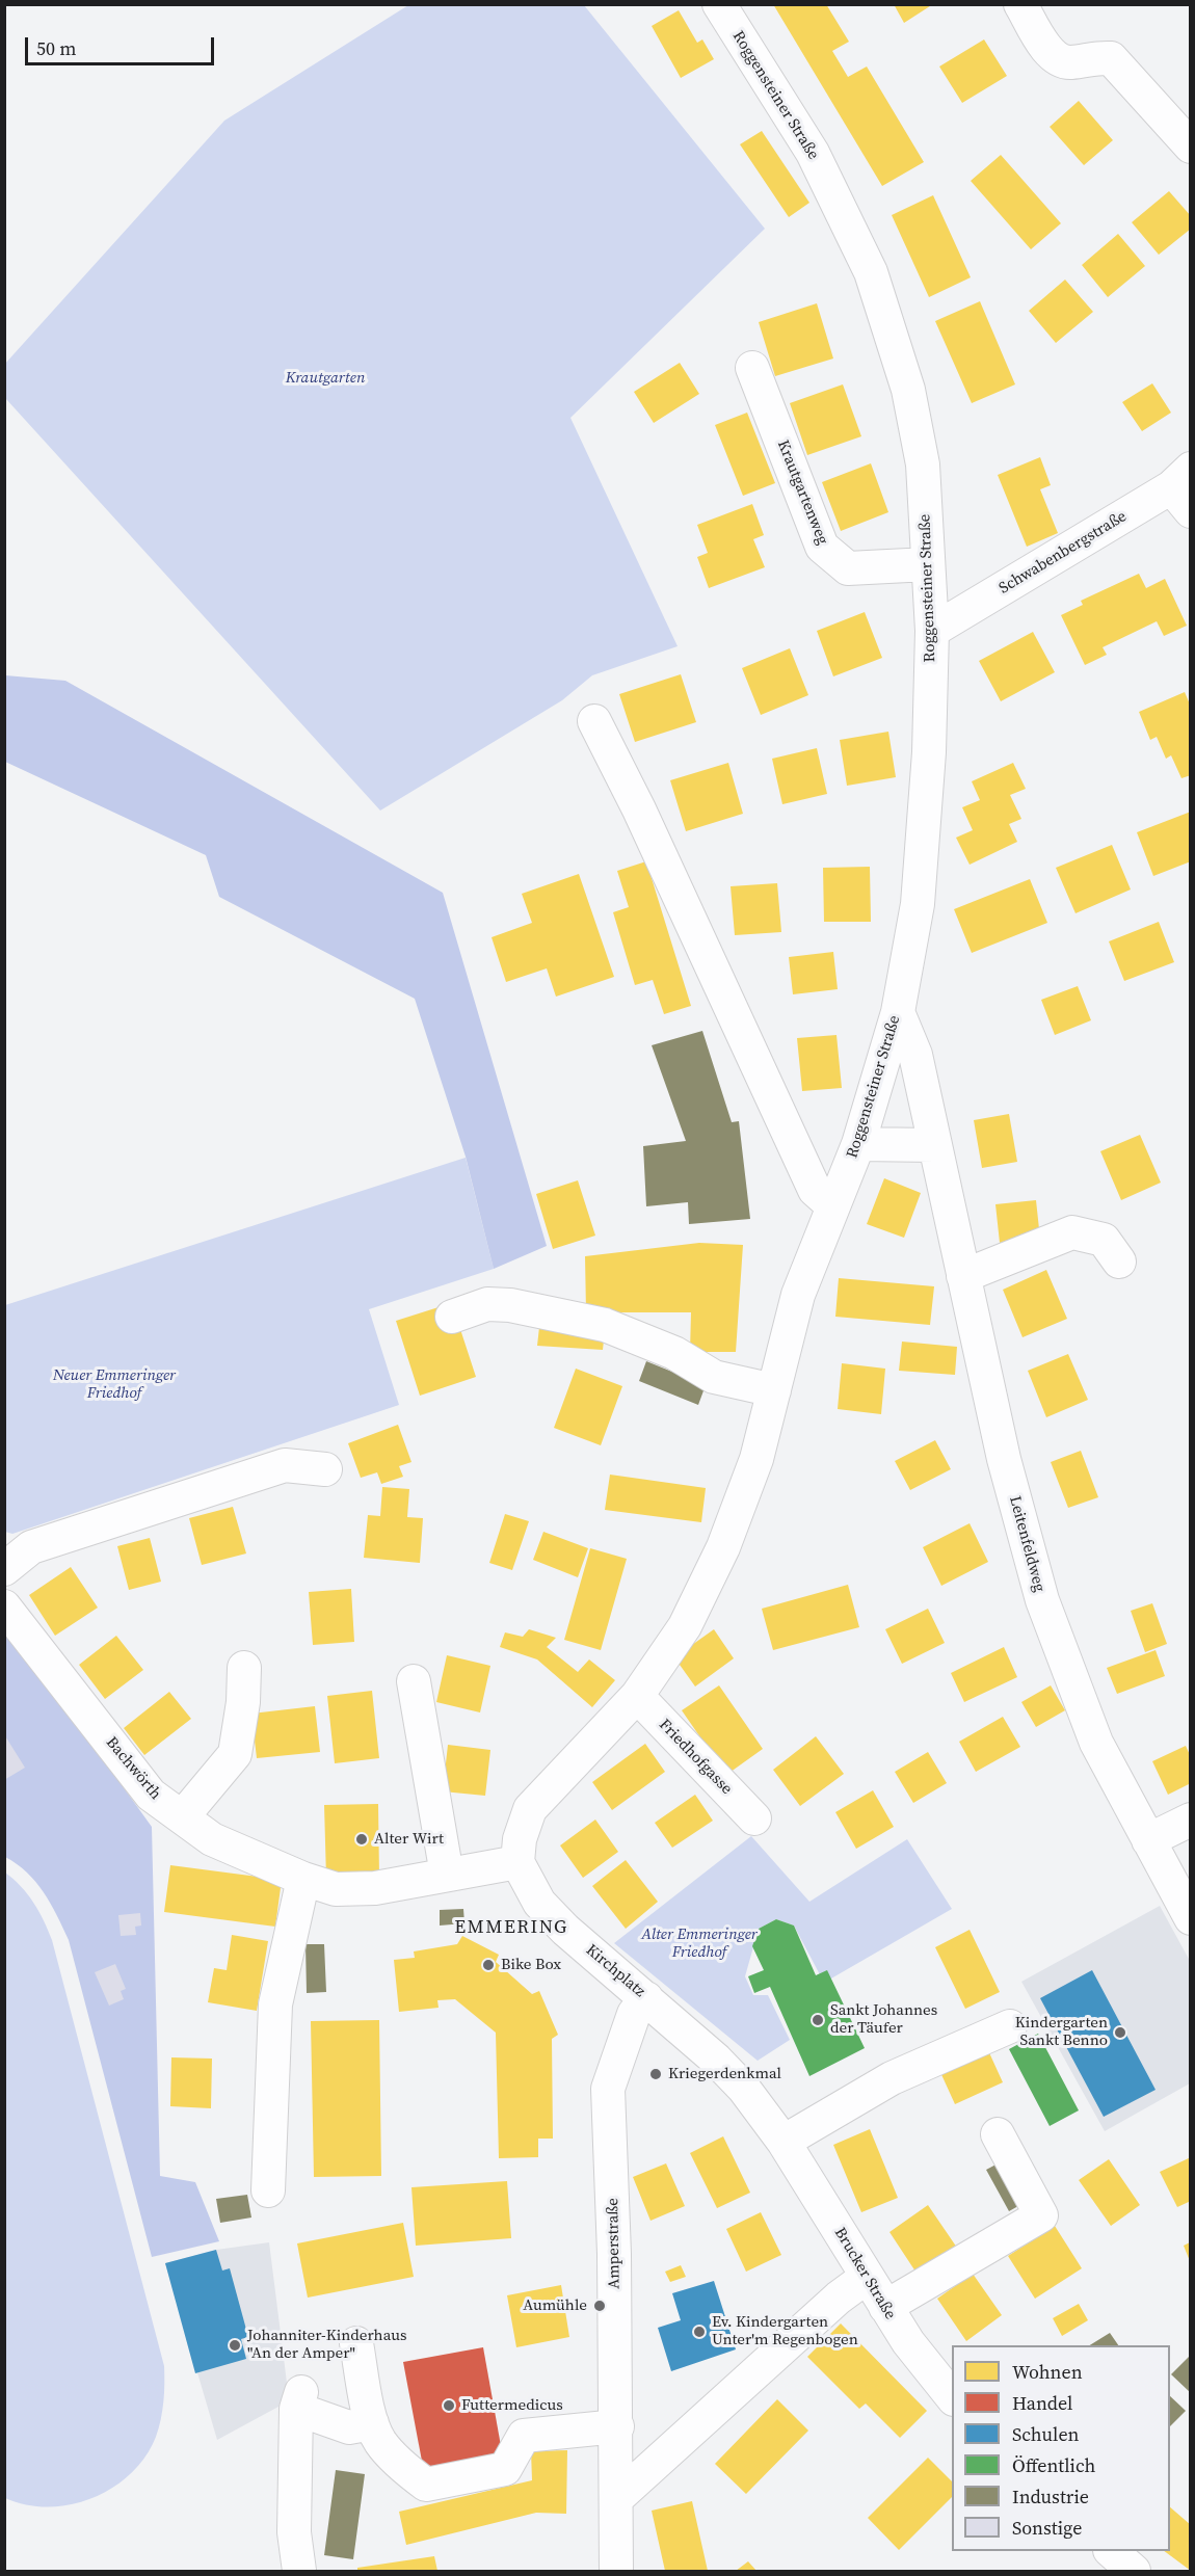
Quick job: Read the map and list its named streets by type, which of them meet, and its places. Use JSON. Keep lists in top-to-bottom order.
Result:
{
  "streets": {
    "street": [
      "Roggensteiner Straße",
      "Krautgartenweg",
      "Schwabenbergstraße",
      "Leitenfeldweg",
      "Friedhofgasse",
      "Bachwörth",
      "Kirchplatz",
      "Amperstraße",
      "Brucker Straße"
    ]
  },
  "crossings": [
    ["Roggensteiner Straße", "Krautgartenweg"],
    ["Roggensteiner Straße", "Schwabenbergstraße"],
    ["Roggensteiner Straße", "Leitenfeldweg"],
    ["Roggensteiner Straße", "Friedhofgasse"],
    ["Roggensteiner Straße", "Bachwörth"],
    ["Roggensteiner Straße", "Kirchplatz"],
    ["Bachwörth", "Kirchplatz"],
    ["Kirchplatz", "Amperstraße"],
    ["Kirchplatz", "Brucker Straße"]
  ],
  "districts": ["EMMERING"],
  "parks": ["Krautgarten", "Neuer Emmeringer Friedhof", "Alter Emmeringer Friedhof"],
  "places": [
    "Alter Wirt",
    "Bike Box",
    "Sankt Johannes der Täufer",
    "Kindergarten Sankt Benno",
    "Kriegerdenkmal",
    "Aumühle",
    "Ev. Kindergarten Unter'm Regenbogen",
    "Johanniter-Kinderhaus \"An der Amper\"",
    "Futtermedicus"
  ],
  "legend": [
    "Wohnen",
    "Handel",
    "Schulen",
    "Öffentlich",
    "Industrie",
    "Sonstige"
  ],
  "scale_bar": "50 m"
}
